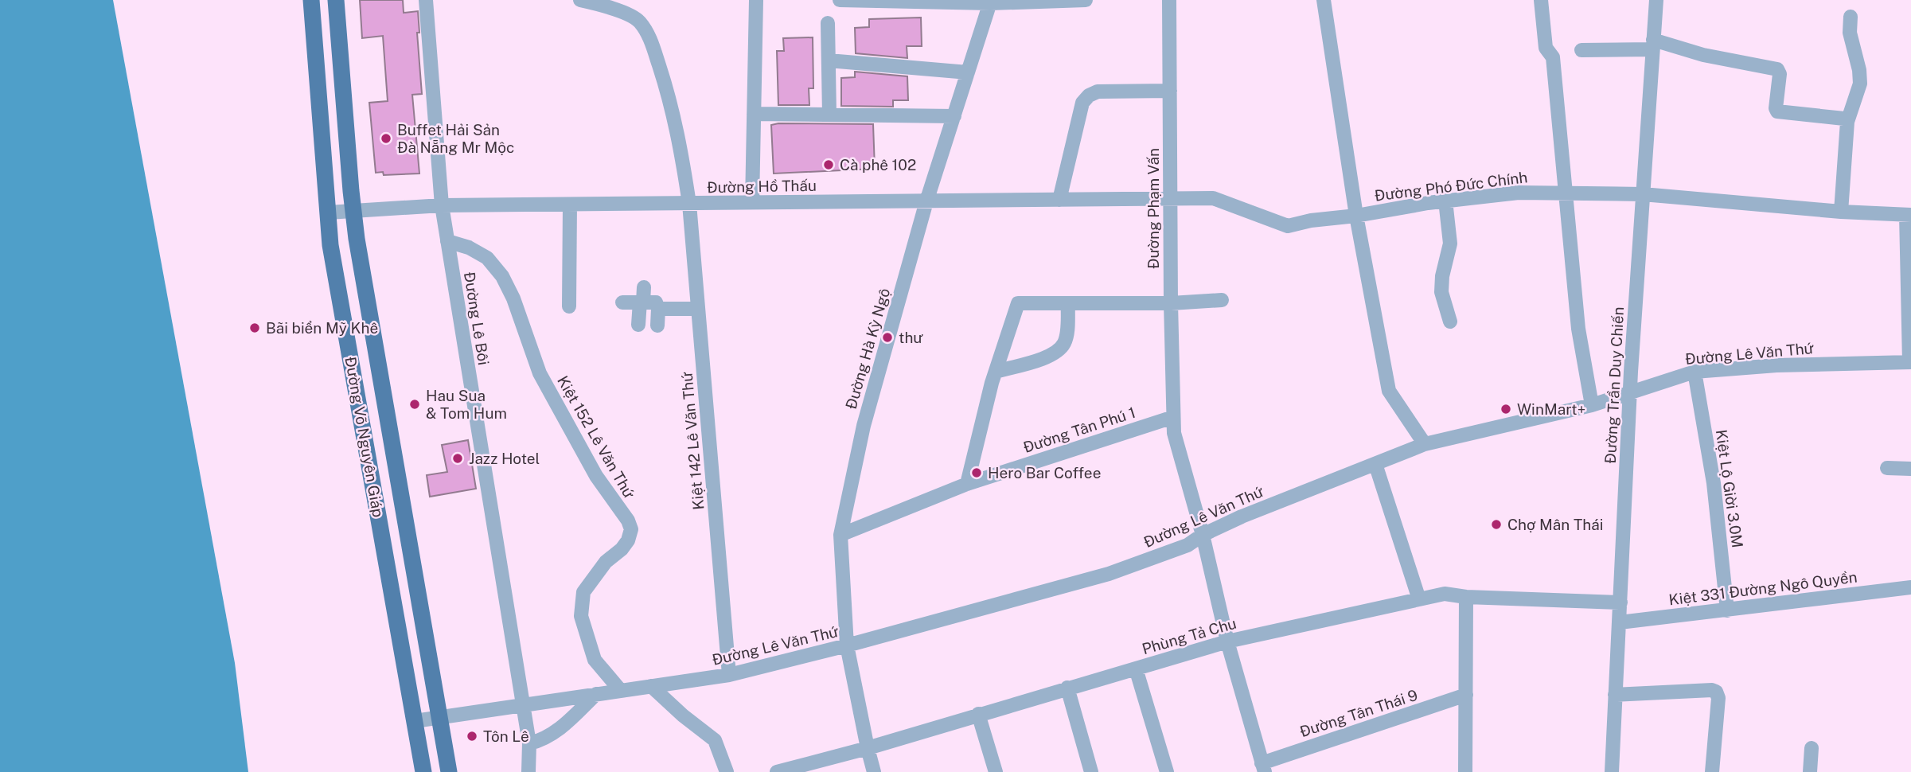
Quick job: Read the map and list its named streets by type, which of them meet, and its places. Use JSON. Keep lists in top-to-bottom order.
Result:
{
  "streets": {
    "main road": ["Đường Võ Nguyên Giáp"],
    "street": [
      "Đường Hồ Thấu",
      "Đường Phó Đức Chính",
      "Đường Phạm Vấn",
      "Đường Lê Bôi",
      "Đường Hà Kỳ Ngộ",
      "Đường Lê Văn Thứ",
      "Đường Trần Duy Chiến",
      "Đường Tân Phú 1",
      "Kiệt 152 Lê Văn Thứ",
      "Kiệt 142 Lê Văn Thứ",
      "Kiệt Lộ Giời 3.0M",
      "Kiệt 331 Đường Ngô Quyền",
      "Phùng Tả Chu",
      "Đường Tân Thái 9"
    ]
  },
  "crossings": [
    ["Đường Hồ Thấu", "Đường Phó Đức Chính"],
    ["Đường Hồ Thấu", "Đường Phạm Vấn"],
    ["Đường Hồ Thấu", "Đường Lê Bôi"],
    ["Đường Hồ Thấu", "Đường Hà Kỳ Ngộ"],
    ["Đường Hồ Thấu", "Đường Võ Nguyên Giáp"],
    ["Đường Hồ Thấu", "Kiệt 142 Lê Văn Thứ"],
    ["Đường Phó Đức Chính", "Đường Phạm Vấn"],
    ["Đường Phó Đức Chính", "Đường Trần Duy Chiến"],
    ["Đường Phạm Vấn", "Đường Lê Văn Thứ"],
    ["Đường Phạm Vấn", "Đường Tân Phú 1"],
    ["Đường Phạm Vấn", "Phùng Tả Chu"],
    ["Đường Lê Bôi", "Đường Lê Văn Thứ"],
    ["Đường Lê Bôi", "Kiệt 152 Lê Văn Thứ"],
    ["Đường Hà Kỳ Ngộ", "Đường Lê Văn Thứ"],
    ["Đường Hà Kỳ Ngộ", "Đường Tân Phú 1"],
    ["Đường Hà Kỳ Ngộ", "Phùng Tả Chu"],
    ["Đường Lê Văn Thứ", "Đường Trần Duy Chiến"],
    ["Đường Lê Văn Thứ", "Đường Võ Nguyên Giáp"],
    ["Đường Lê Văn Thứ", "Kiệt 152 Lê Văn Thứ"],
    ["Đường Lê Văn Thứ", "Kiệt 142 Lê Văn Thứ"],
    ["Đường Lê Văn Thứ", "Kiệt Lộ Giời 3.0M"],
    ["Đường Trần Duy Chiến", "Kiệt 331 Đường Ngô Quyền"],
    ["Đường Trần Duy Chiến", "Phùng Tả Chu"],
    ["Kiệt Lộ Giời 3.0M", "Kiệt 331 Đường Ngô Quyền"]
  ],
  "places": [
    "Buffet Hải Sản Đà Nẵng Mr Mộc",
    "Cà phê 102",
    "Bãi biển Mỹ Khê",
    "thư",
    "Hau Sua & Tom Hum",
    "WinMart+",
    "Jazz Hotel",
    "Hero Bar Coffee",
    "Chợ Mân Thái",
    "Tôn Lê"
  ]
}
